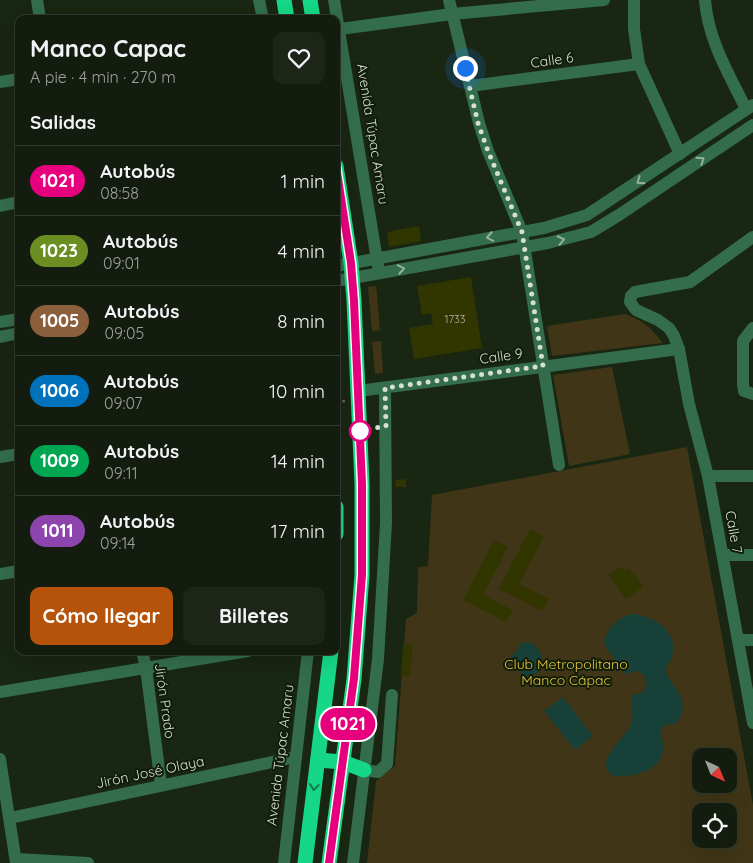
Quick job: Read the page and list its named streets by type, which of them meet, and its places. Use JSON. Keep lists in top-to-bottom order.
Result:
{
  "streets": {
    "street": [
      "Calle 6",
      "Avenida Túpac Amaru",
      "Calle 9",
      "Calle 7",
      "Jirón Prado",
      "Jirón José Olaya"
    ]
  },
  "crossings": [
    ["Avenida Túpac Amaru", "Jirón José Olaya"],
    ["Calle 9", "Calle 7"],
    ["Jirón Prado", "Jirón José Olaya"]
  ],
  "parks": ["Club Metropolitano Manco Cápac"],
  "lines": ["bus line 1021"],
  "house_numbers": ["1733"],
  "north": "bottom right",
  "page": {
    "on_map": "1021",
    "heading": [
      ["Manco Capac", "A pie · 4 min · 270 m"],
      "Salidas"
    ],
    "list": [
      {
        "mark": "1021",
        "name": "Autobús",
        "note": "08:58",
        "value": "1 min"
      },
      {
        "mark": "1023",
        "name": "Autobús",
        "note": "09:01",
        "value": "4 min"
      },
      {
        "mark": "1005",
        "name": "Autobús",
        "note": "09:05",
        "value": "8 min"
      },
      {
        "mark": "1006",
        "name": "Autobús",
        "note": "09:07",
        "value": "10 min"
      },
      {
        "mark": "1009",
        "name": "Autobús",
        "note": "09:11",
        "value": "14 min"
      },
      {
        "mark": "1011",
        "name": "Autobús",
        "note": "09:14",
        "value": "17 min"
      }
    ],
    "buttons": ["Cómo llegar", "Billetes"]
  }
}
